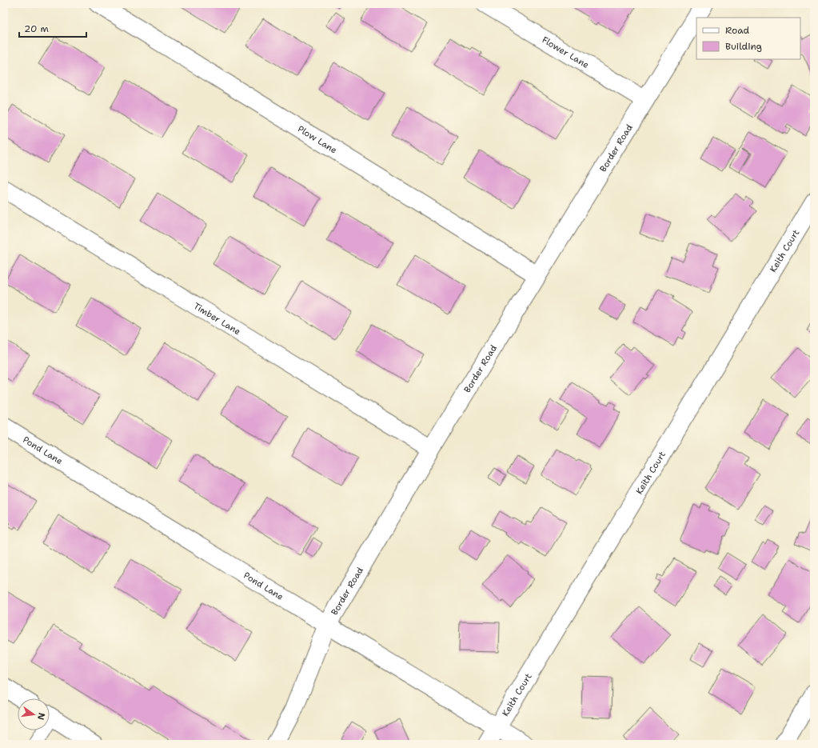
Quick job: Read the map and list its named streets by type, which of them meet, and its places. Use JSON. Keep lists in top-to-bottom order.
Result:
{
  "streets": {
    "street": [
      "Flower Lane",
      "Plow Lane",
      "Border Road",
      "Keith Court",
      "Timber Lane",
      "Pond Lane"
    ]
  },
  "crossings": [
    ["Flower Lane", "Border Road"],
    ["Plow Lane", "Border Road"],
    ["Border Road", "Timber Lane"],
    ["Border Road", "Pond Lane"],
    ["Keith Court", "Pond Lane"]
  ],
  "legend": ["Road", "Building"],
  "scale_bar": "20 m",
  "north": "right"
}
